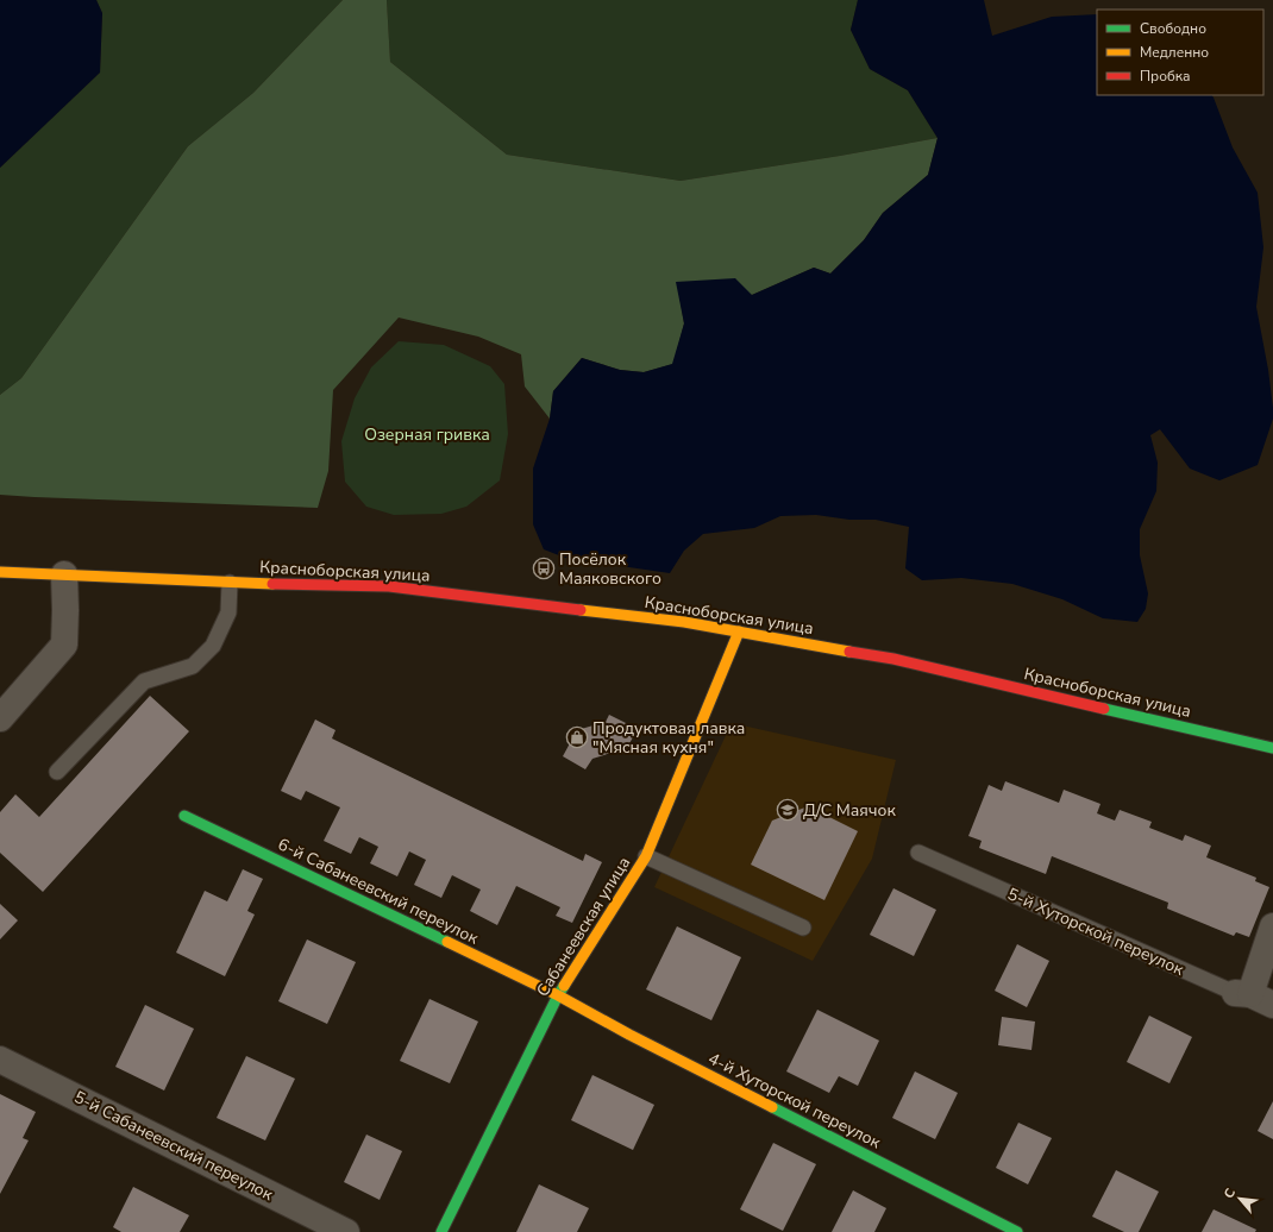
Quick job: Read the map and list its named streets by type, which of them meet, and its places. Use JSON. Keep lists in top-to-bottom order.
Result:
{
  "streets": {
    "street": [
      "Красноборская улица",
      "6-й Сабанеевский переулок",
      "Сабанеевская улица",
      "5-й Хуторской переулок",
      "4-й Хуторской переулок",
      "5-й Сабанеевский переулок"
    ]
  },
  "crossings": [
    ["Красноборская улица", "Сабанеевская улица"],
    ["6-й Сабанеевский переулок", "Сабанеевская улица"],
    ["6-й Сабанеевский переулок", "4-й Хуторской переулок"],
    ["Сабанеевская улица", "4-й Хуторской переулок"]
  ],
  "parks": ["Озерная гривка"],
  "places": {
    "bus stop": ["Посёлок Маяковского"],
    "shop": ["Продуктовая лавка \"Мясная кухня\""],
    "school or university": ["Д/С Маячок"]
  },
  "legend": ["Свободно", "Медленно", "Пробка"],
  "north": "top left"
}
